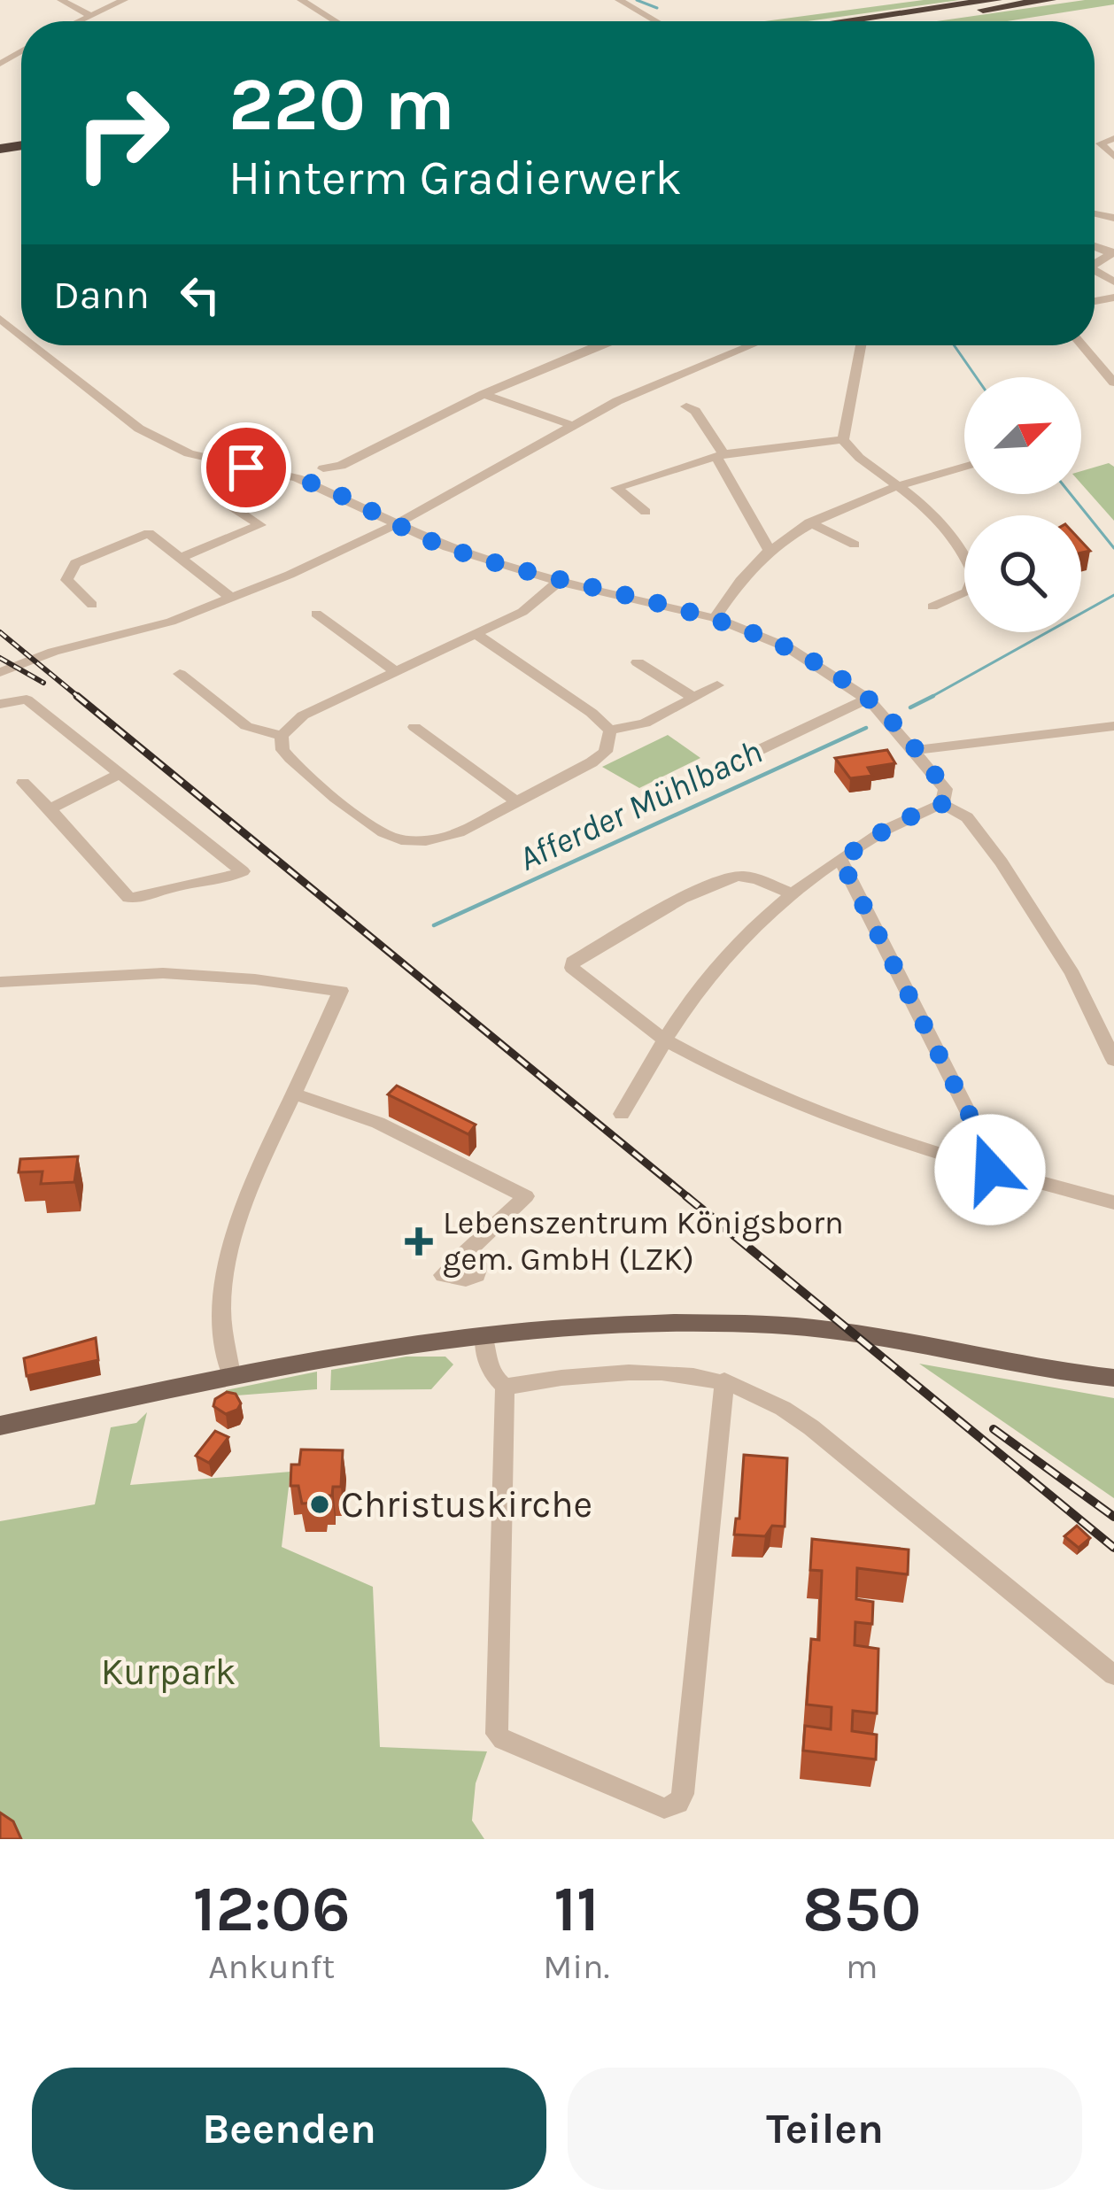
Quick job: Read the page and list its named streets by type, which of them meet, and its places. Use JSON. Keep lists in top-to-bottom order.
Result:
{
  "water": ["Afferder Mühlbach"],
  "parks": ["Kurpark"],
  "places": {
    "health": ["Lebenszentrum Königsborn gem. GmbH (LZK)"],
    "other": ["Christuskirche"]
  },
  "north": "top right",
  "page": {
    "turn": ["220 m", "Hinterm Gradierwerk"],
    "then": "Dann",
    "eta": [
      "12:06",
      "Ankunft",
      "11",
      "Min.",
      "850",
      "m"
    ],
    "buttons": ["Beenden", "Teilen"]
  }
}
